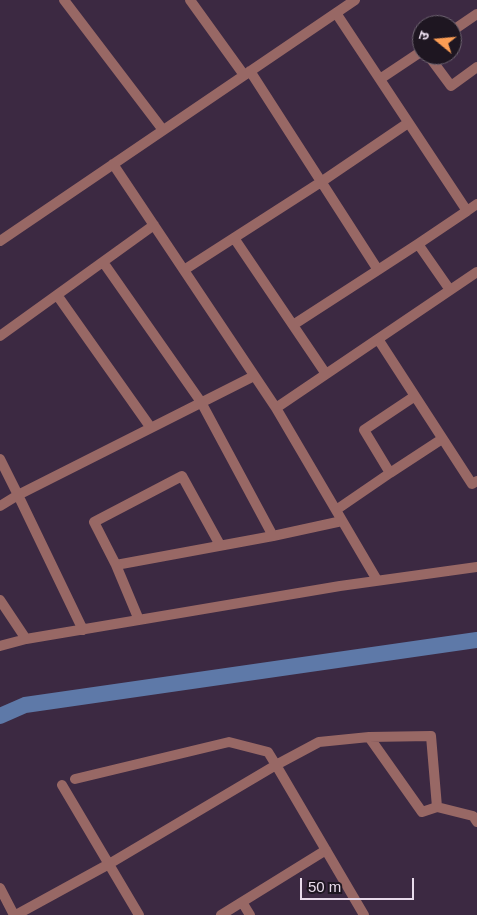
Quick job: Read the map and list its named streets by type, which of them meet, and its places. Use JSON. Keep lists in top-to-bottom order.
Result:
{
  "scale_bar": "50 m",
  "north": "left"
}
